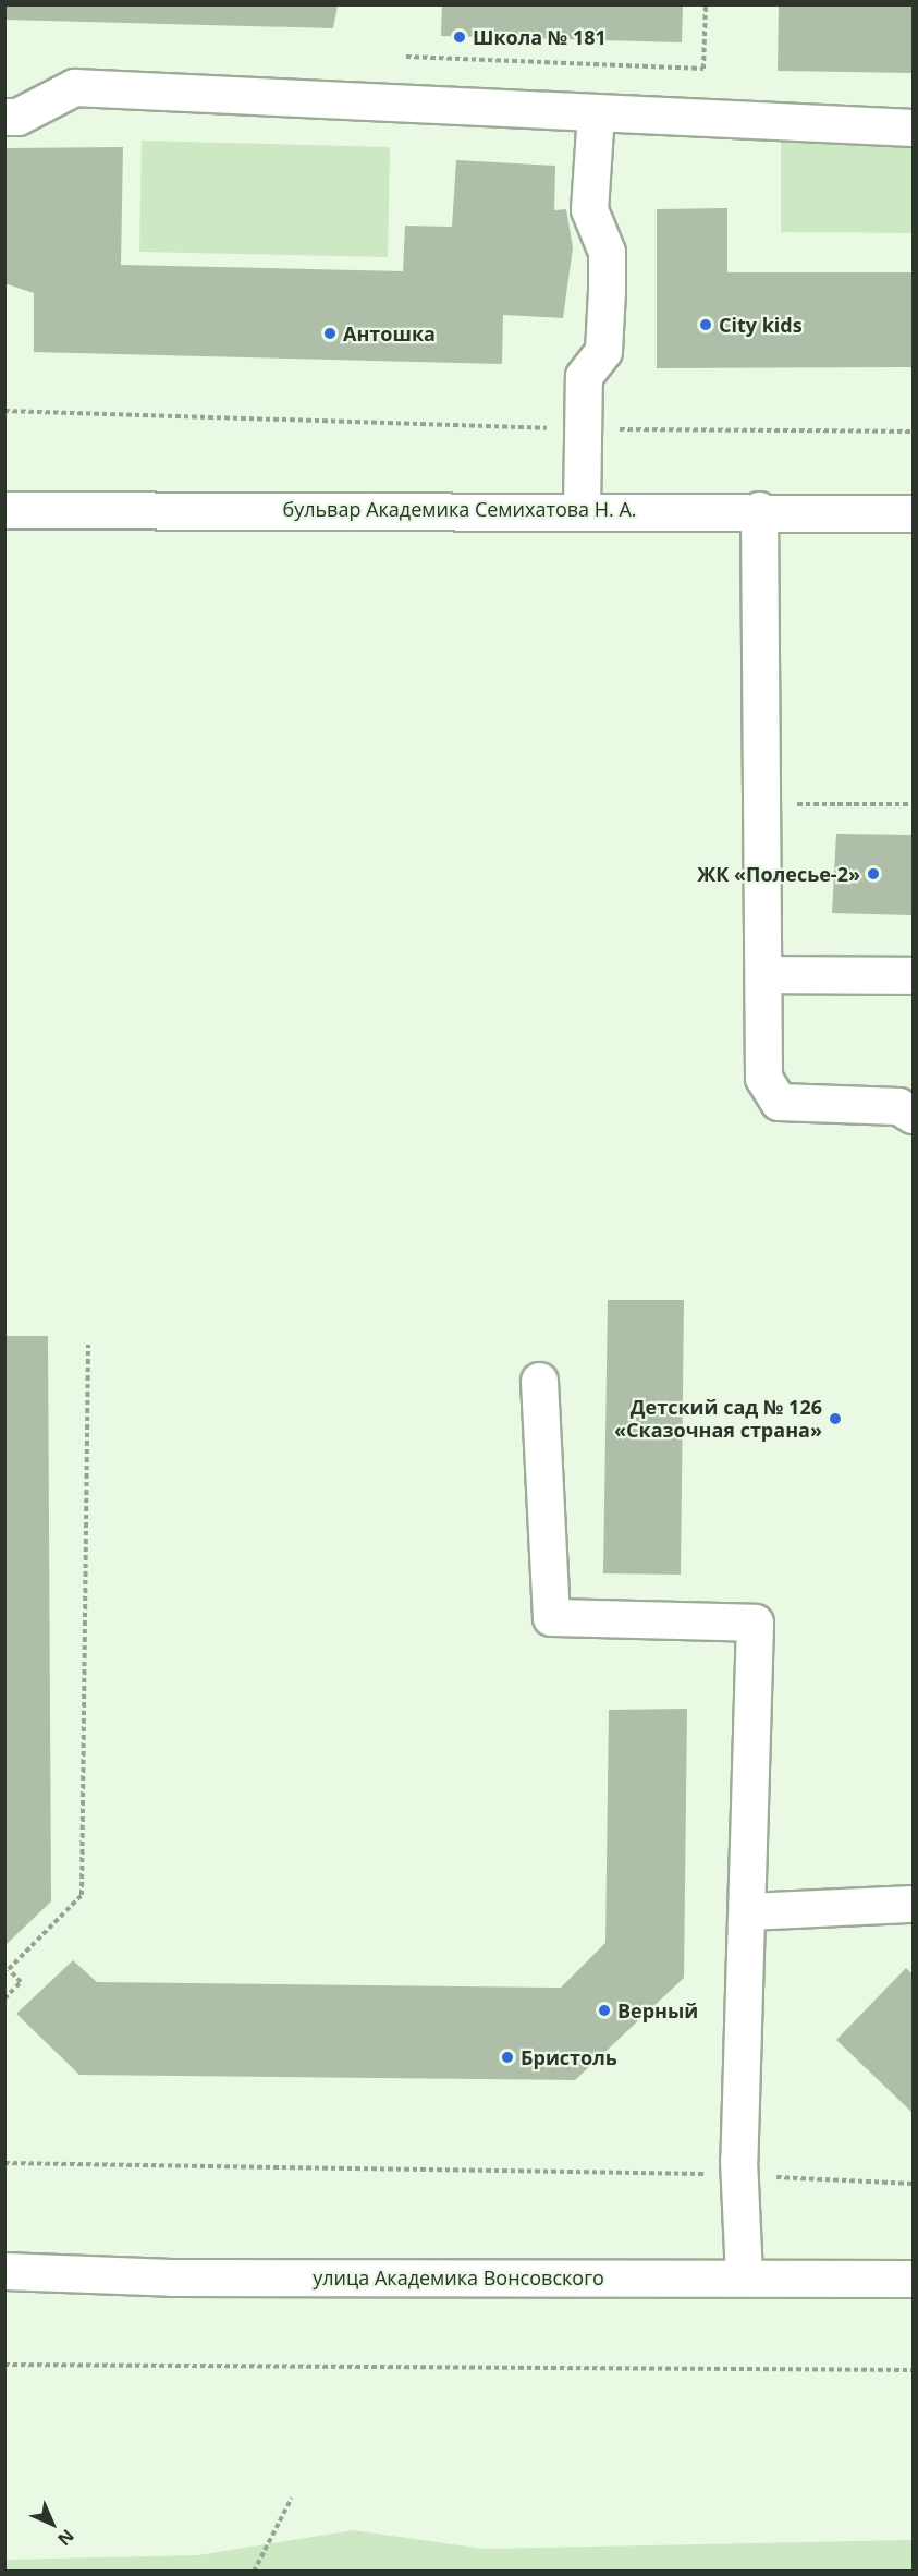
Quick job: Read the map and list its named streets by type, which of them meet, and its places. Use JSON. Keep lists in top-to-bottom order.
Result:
{
  "streets": {
    "street": ["бульвар Академика Семихатова Н. А.", "улица Академика Вонсовского"]
  },
  "places": [
    "Школа № 181",
    "City kids",
    "Антошка",
    "ЖК «Полесье-2»",
    "Детский сад № 126 «Сказочная страна»",
    "Верный",
    "Бристоль"
  ],
  "north": "bottom right"
}
